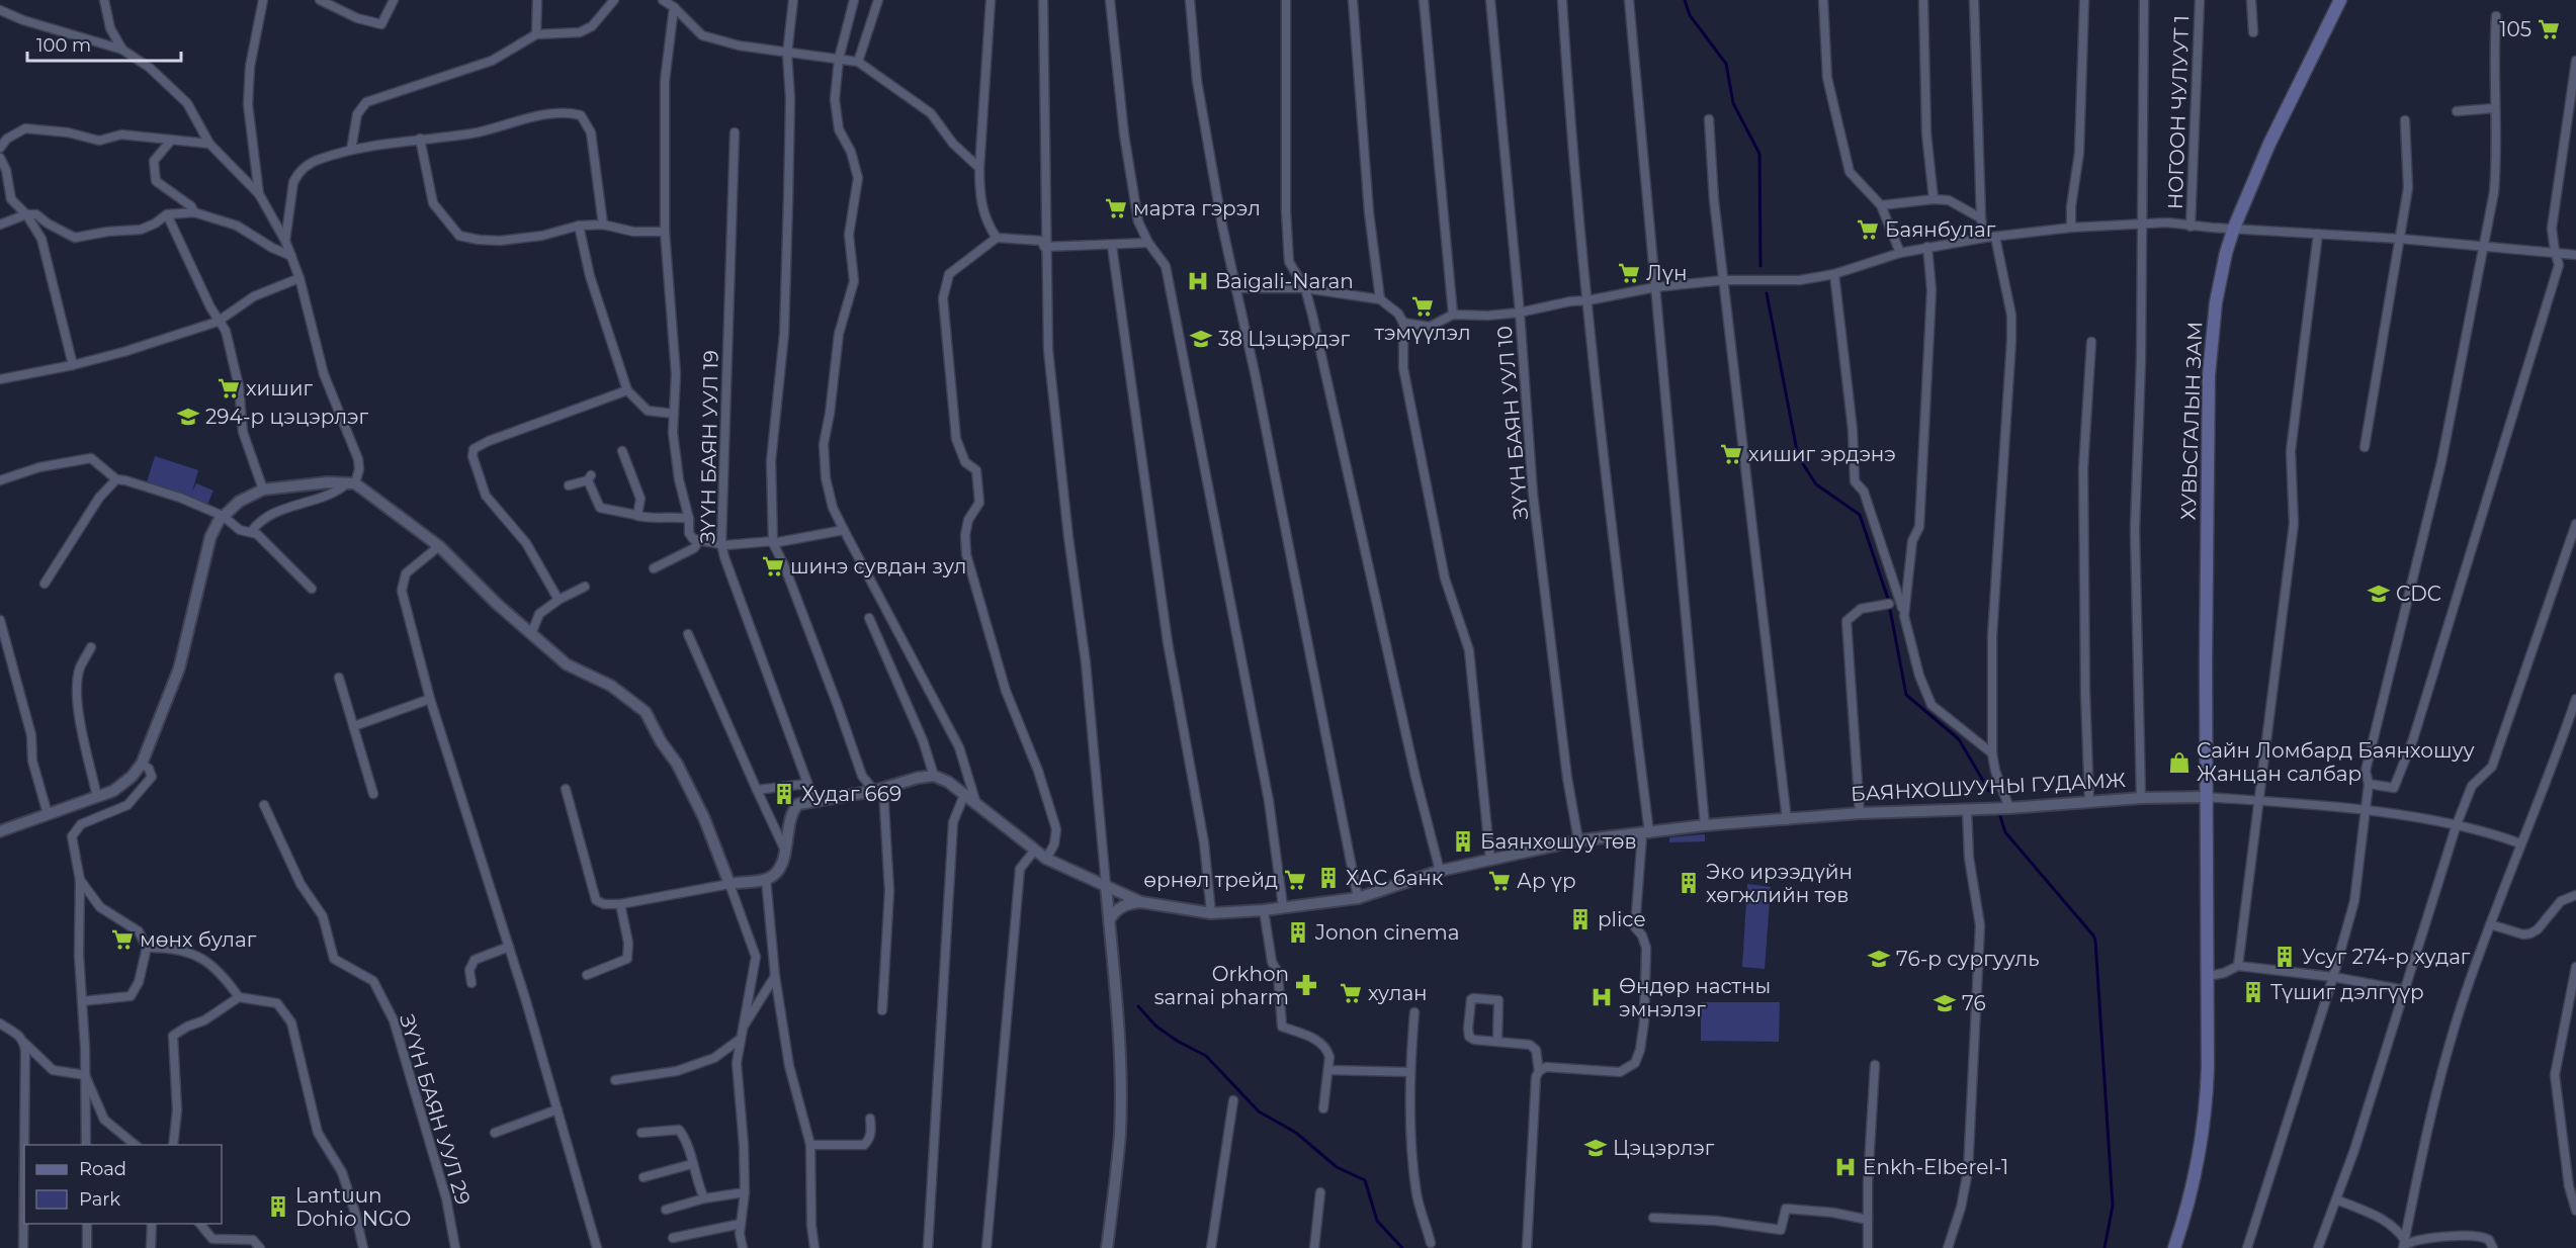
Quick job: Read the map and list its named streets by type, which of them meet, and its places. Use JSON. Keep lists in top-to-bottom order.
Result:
{
  "streets": {
    "main road": ["ХУВЬСГАЛЫН ЗАМ"],
    "street": [
      "НОГООН ЧУЛУУТ 1",
      "ЗҮҮН БАЯН УУЛ 10",
      "ЗҮҮН БАЯН УУЛ 19",
      "БАЯНХОШУУНЫ ГУДАМЖ",
      "ЗҮҮН БАЯН УУЛ 29"
    ]
  },
  "crossings": [
    ["ХУВЬСГАЛЫН ЗАМ", "БАЯНХОШУУНЫ ГУДАМЖ"],
    ["ЗҮҮН БАЯН УУЛ 10", "БАЯНХОШУУНЫ ГУДАМЖ"]
  ],
  "places": {
    "supermarket": [
      "105",
      "марта гэрэл",
      "Баянбулаг",
      "Лүн",
      "тэмүүлэл",
      "хишиг",
      "хишиг эрдэнэ",
      "шинэ сувдан зул",
      "өрнөл трейд",
      "Ар үр",
      "мөнх булаг",
      "хулан"
    ],
    "hospital": ["Baigali-Naran", "Өндөр настны эмнэлэг", "Enkh-Elberel-1"],
    "school or university": [
      "38 Цэцэрдэг",
      "294-р цэцэрлэг",
      "CDC",
      "76-р сургууль",
      "76",
      "Цэцэрлэг"
    ],
    "shop": ["Сайн Ломбард Баянхошуу Жанцан салбар"],
    "building": [
      "Худаг 669",
      "Баянхошуу төв",
      "ХАС банк",
      "Эко ирээдүйн хөгжлийн төв",
      "plice",
      "Jonon cinema",
      "Усуг 274-р худаг",
      "Түшиг дэлгүүр",
      "Lantuun Dohio NGO"
    ],
    "pharmacy": ["Orkhon sarnai pharm"]
  },
  "legend": ["Road", "Park"],
  "scale_bar": "100 m"
}
